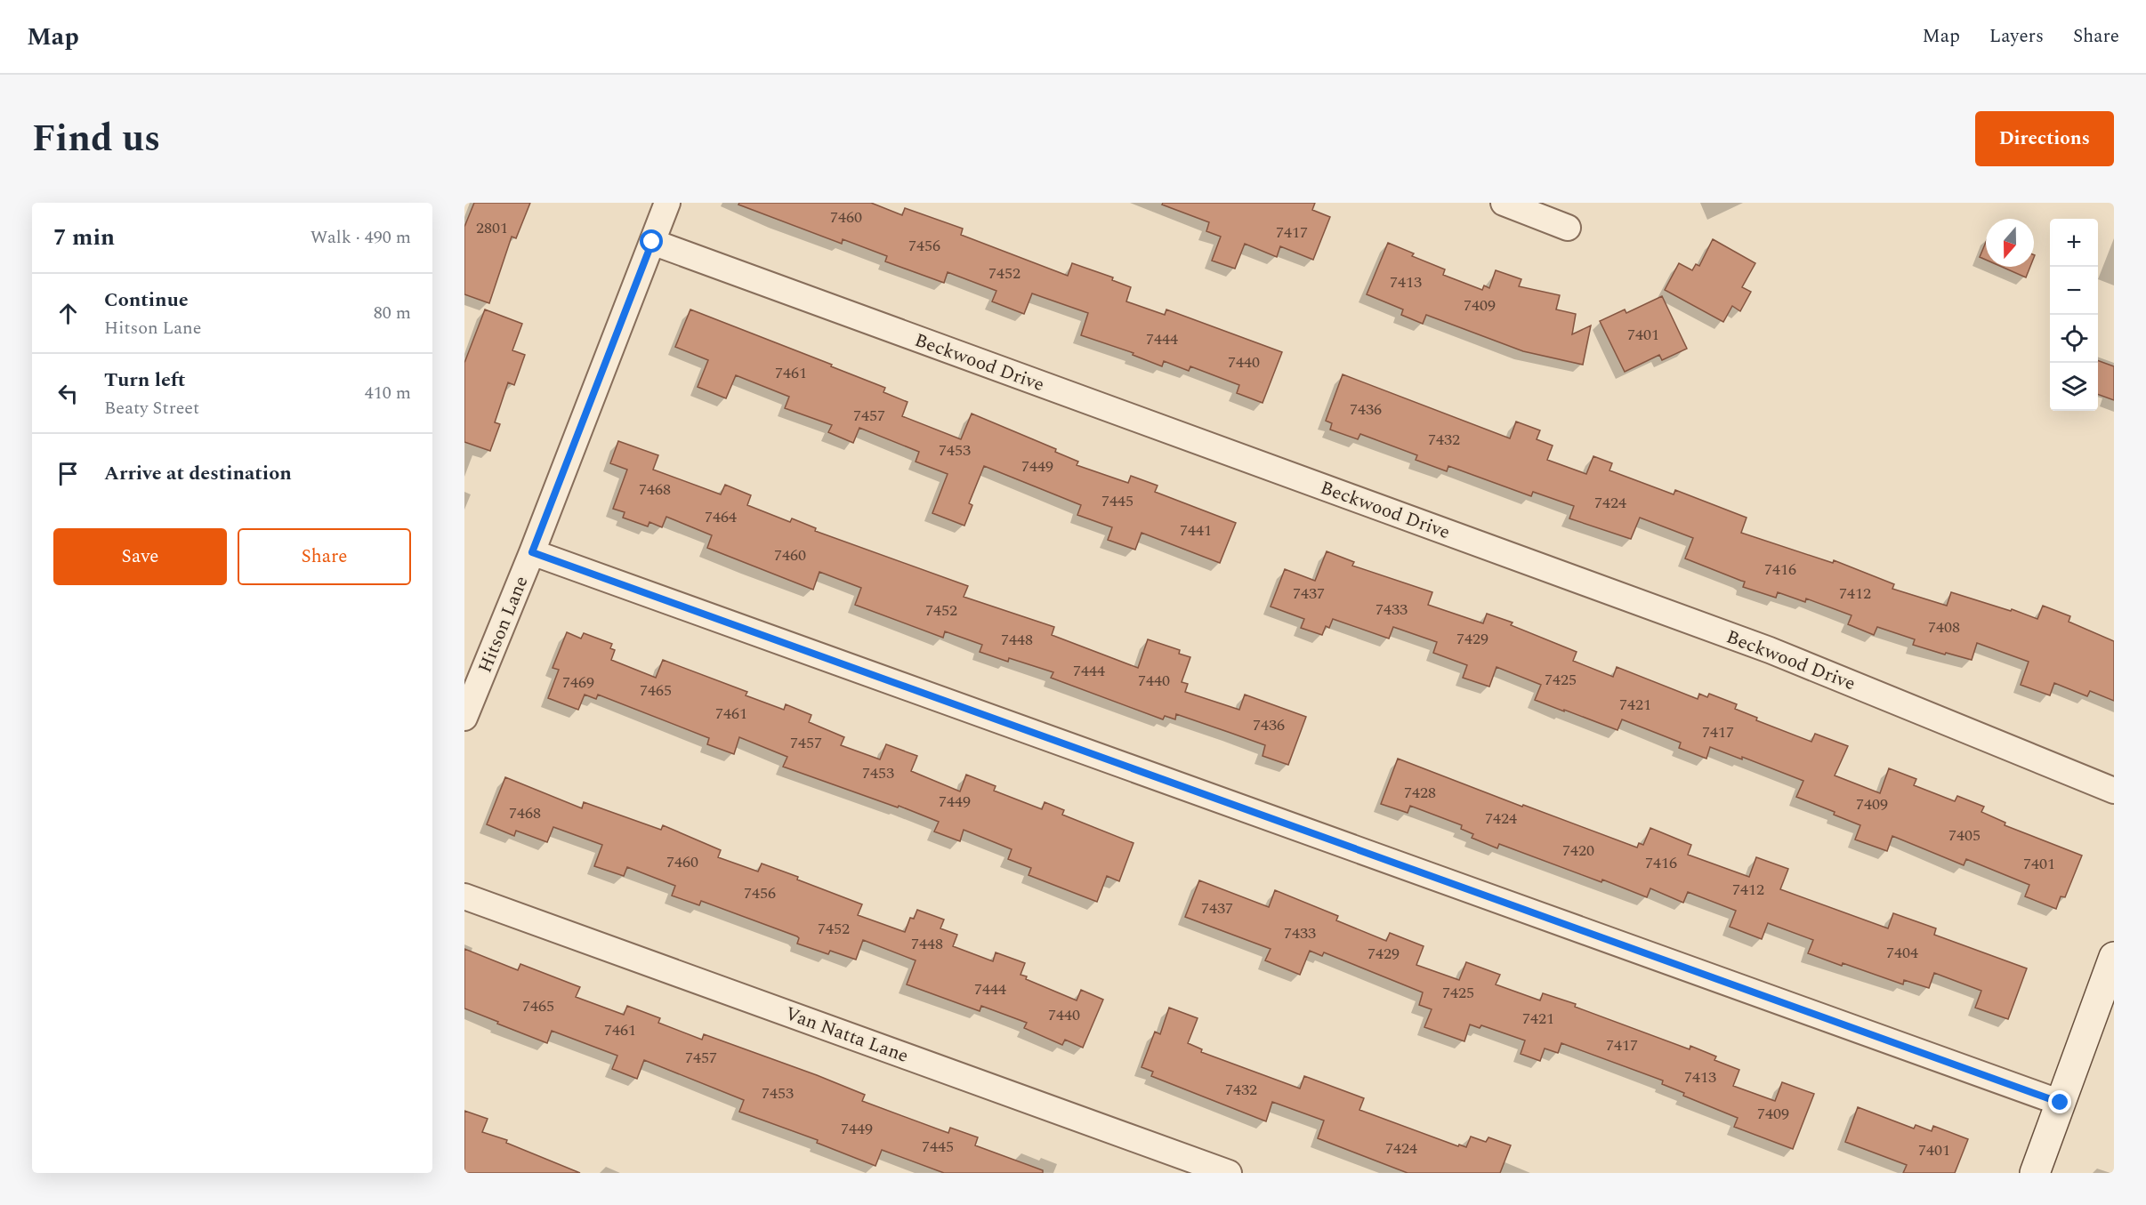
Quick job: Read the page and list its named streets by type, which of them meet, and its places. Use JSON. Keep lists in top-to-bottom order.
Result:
{
  "streets": {
    "street": ["Beckwood Drive", "Hitson Lane", "Van Natta Lane"]
  },
  "crossings": [
    ["Beckwood Drive", "Hitson Lane"]
  ],
  "house_numbers": [
    "7460",
    "2801",
    "7417",
    "7456",
    "7452",
    "7413",
    "7409",
    "7401",
    "7444",
    "7440",
    "7461",
    "7436",
    "7457",
    "7432",
    "7453",
    "7449",
    "7468",
    "7445",
    "7424",
    "7464",
    "7441",
    "7460",
    "7416",
    "7437",
    "7412",
    "7433",
    "7452",
    "7408",
    "7429",
    "7448",
    "7444",
    "7425",
    "7440",
    "7469",
    "7465",
    "7421",
    "7461",
    "7436",
    "7417",
    "7457",
    "7453",
    "7428",
    "7449",
    "7409",
    "7468",
    "7424",
    "7405",
    "7420",
    "7460",
    "7416",
    "7401",
    "7412",
    "7456",
    "7437",
    "7452",
    "7433",
    "7448",
    "7404",
    "7429",
    "7444",
    "7425",
    "7465",
    "7440",
    "7421",
    "7461",
    "7417",
    "7457",
    "7413",
    "7432",
    "7453",
    "7409",
    "7449",
    "7445",
    "7424",
    "7401"
  ],
  "north": "bottom",
  "page": {
    "header": "Map",
    "nav": ["Map", "Layers", "Share"],
    "title": "Find us",
    "buttons": [
      "Directions",
      ["Save", "Share"]
    ],
    "heading": ["7 min", "Walk · 490 m"],
    "map_buttons": ["+", "−"],
    "list": [
      ["Continue", "Hitson Lane", "80 m"],
      ["Turn left", "Beaty Street", "410 m"],
      "Arrive at destination"
    ]
  }
}
